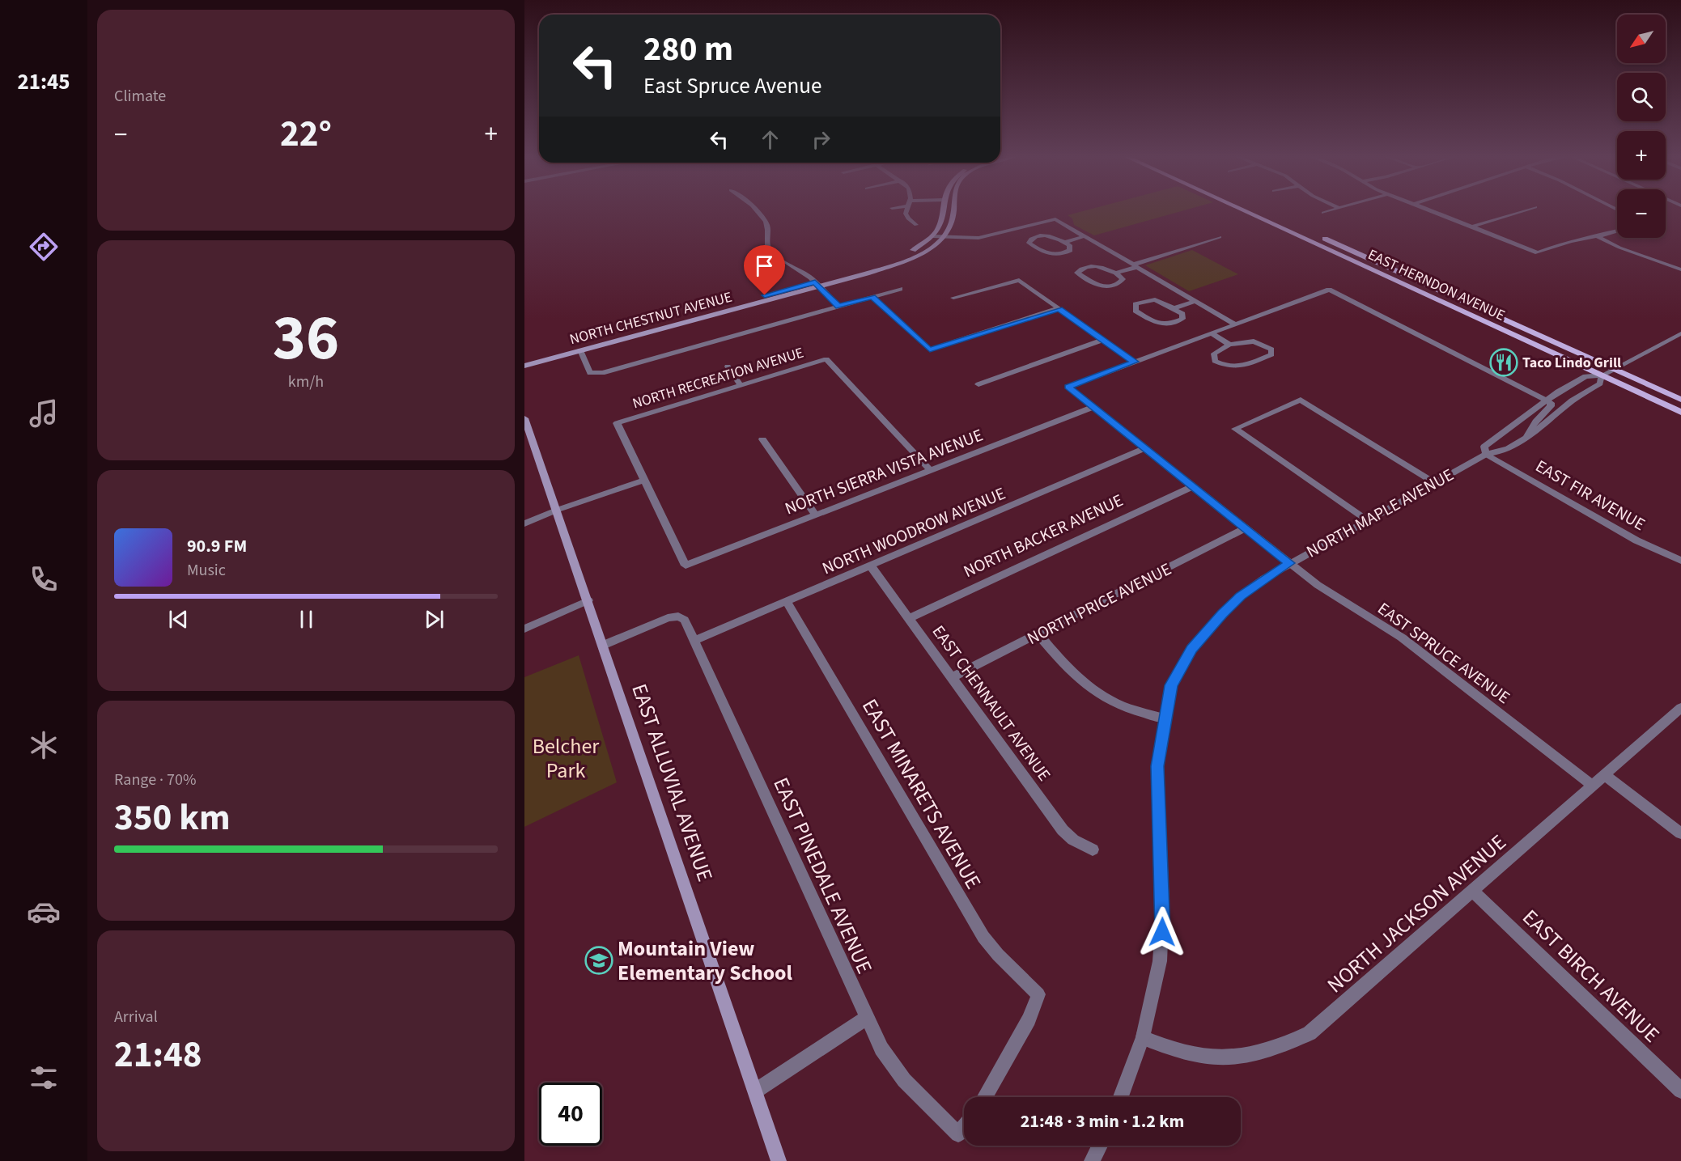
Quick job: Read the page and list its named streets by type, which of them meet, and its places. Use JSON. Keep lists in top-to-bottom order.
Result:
{
  "streets": {
    "main road": ["EAST HERNDON AVENUE", "NORTH CHESTNUT AVENUE", "EAST ALLUVIAL AVENUE"],
    "street": [
      "NORTH RECREATION AVENUE",
      "NORTH SIERRA VISTA AVENUE",
      "EAST FIR AVENUE",
      "NORTH MAPLE AVENUE",
      "NORTH WOODROW AVENUE",
      "NORTH BACKER AVENUE",
      "NORTH PRICE AVENUE",
      "EAST SPRUCE AVENUE",
      "EAST CHENNAULT AVENUE",
      "EAST MINARETS AVENUE",
      "EAST PINEDALE AVENUE",
      "NORTH JACKSON AVENUE",
      "EAST BIRCH AVENUE"
    ]
  },
  "crossings": [
    ["EAST HERNDON AVENUE", "NORTH MAPLE AVENUE"],
    ["NORTH RECREATION AVENUE", "NORTH SIERRA VISTA AVENUE"],
    ["NORTH SIERRA VISTA AVENUE", "EAST SPRUCE AVENUE"],
    ["EAST FIR AVENUE", "NORTH MAPLE AVENUE"],
    ["NORTH MAPLE AVENUE", "EAST SPRUCE AVENUE"],
    ["NORTH MAPLE AVENUE", "NORTH JACKSON AVENUE"],
    ["NORTH WOODROW AVENUE", "EAST SPRUCE AVENUE"],
    ["NORTH WOODROW AVENUE", "EAST CHENNAULT AVENUE"],
    ["NORTH WOODROW AVENUE", "EAST MINARETS AVENUE"],
    ["NORTH WOODROW AVENUE", "EAST PINEDALE AVENUE"],
    ["NORTH BACKER AVENUE", "EAST SPRUCE AVENUE"],
    ["NORTH BACKER AVENUE", "EAST CHENNAULT AVENUE"],
    ["NORTH PRICE AVENUE", "EAST SPRUCE AVENUE"],
    ["NORTH PRICE AVENUE", "EAST CHENNAULT AVENUE"],
    ["EAST SPRUCE AVENUE", "NORTH JACKSON AVENUE"],
    ["EAST ALLUVIAL AVENUE", "EAST PINEDALE AVENUE"],
    ["NORTH JACKSON AVENUE", "EAST BIRCH AVENUE"]
  ],
  "parks": ["Belcher Park"],
  "places": {
    "restaurant": ["Taco Lindo Grill"],
    "school or university": ["Mountain View Elementary School"]
  },
  "north": "bottom left",
  "page": {
    "tabs": "21:45",
    "tile": [
      "Climate",
      ["36", "km/h"],
      ["Range · 70%", "350 km"],
      ["Arrival", "21:48"]
    ],
    "map_buttons": ["+", "−"],
    "turn": ["280 m", "East Spruce Avenue"],
    "heat": ["−", "22°", "+"],
    "song": ["90.9 FM", "Music"],
    "limit": "40",
    "trip": "21:48 · 3 min · 1.2 km"
  }
}
